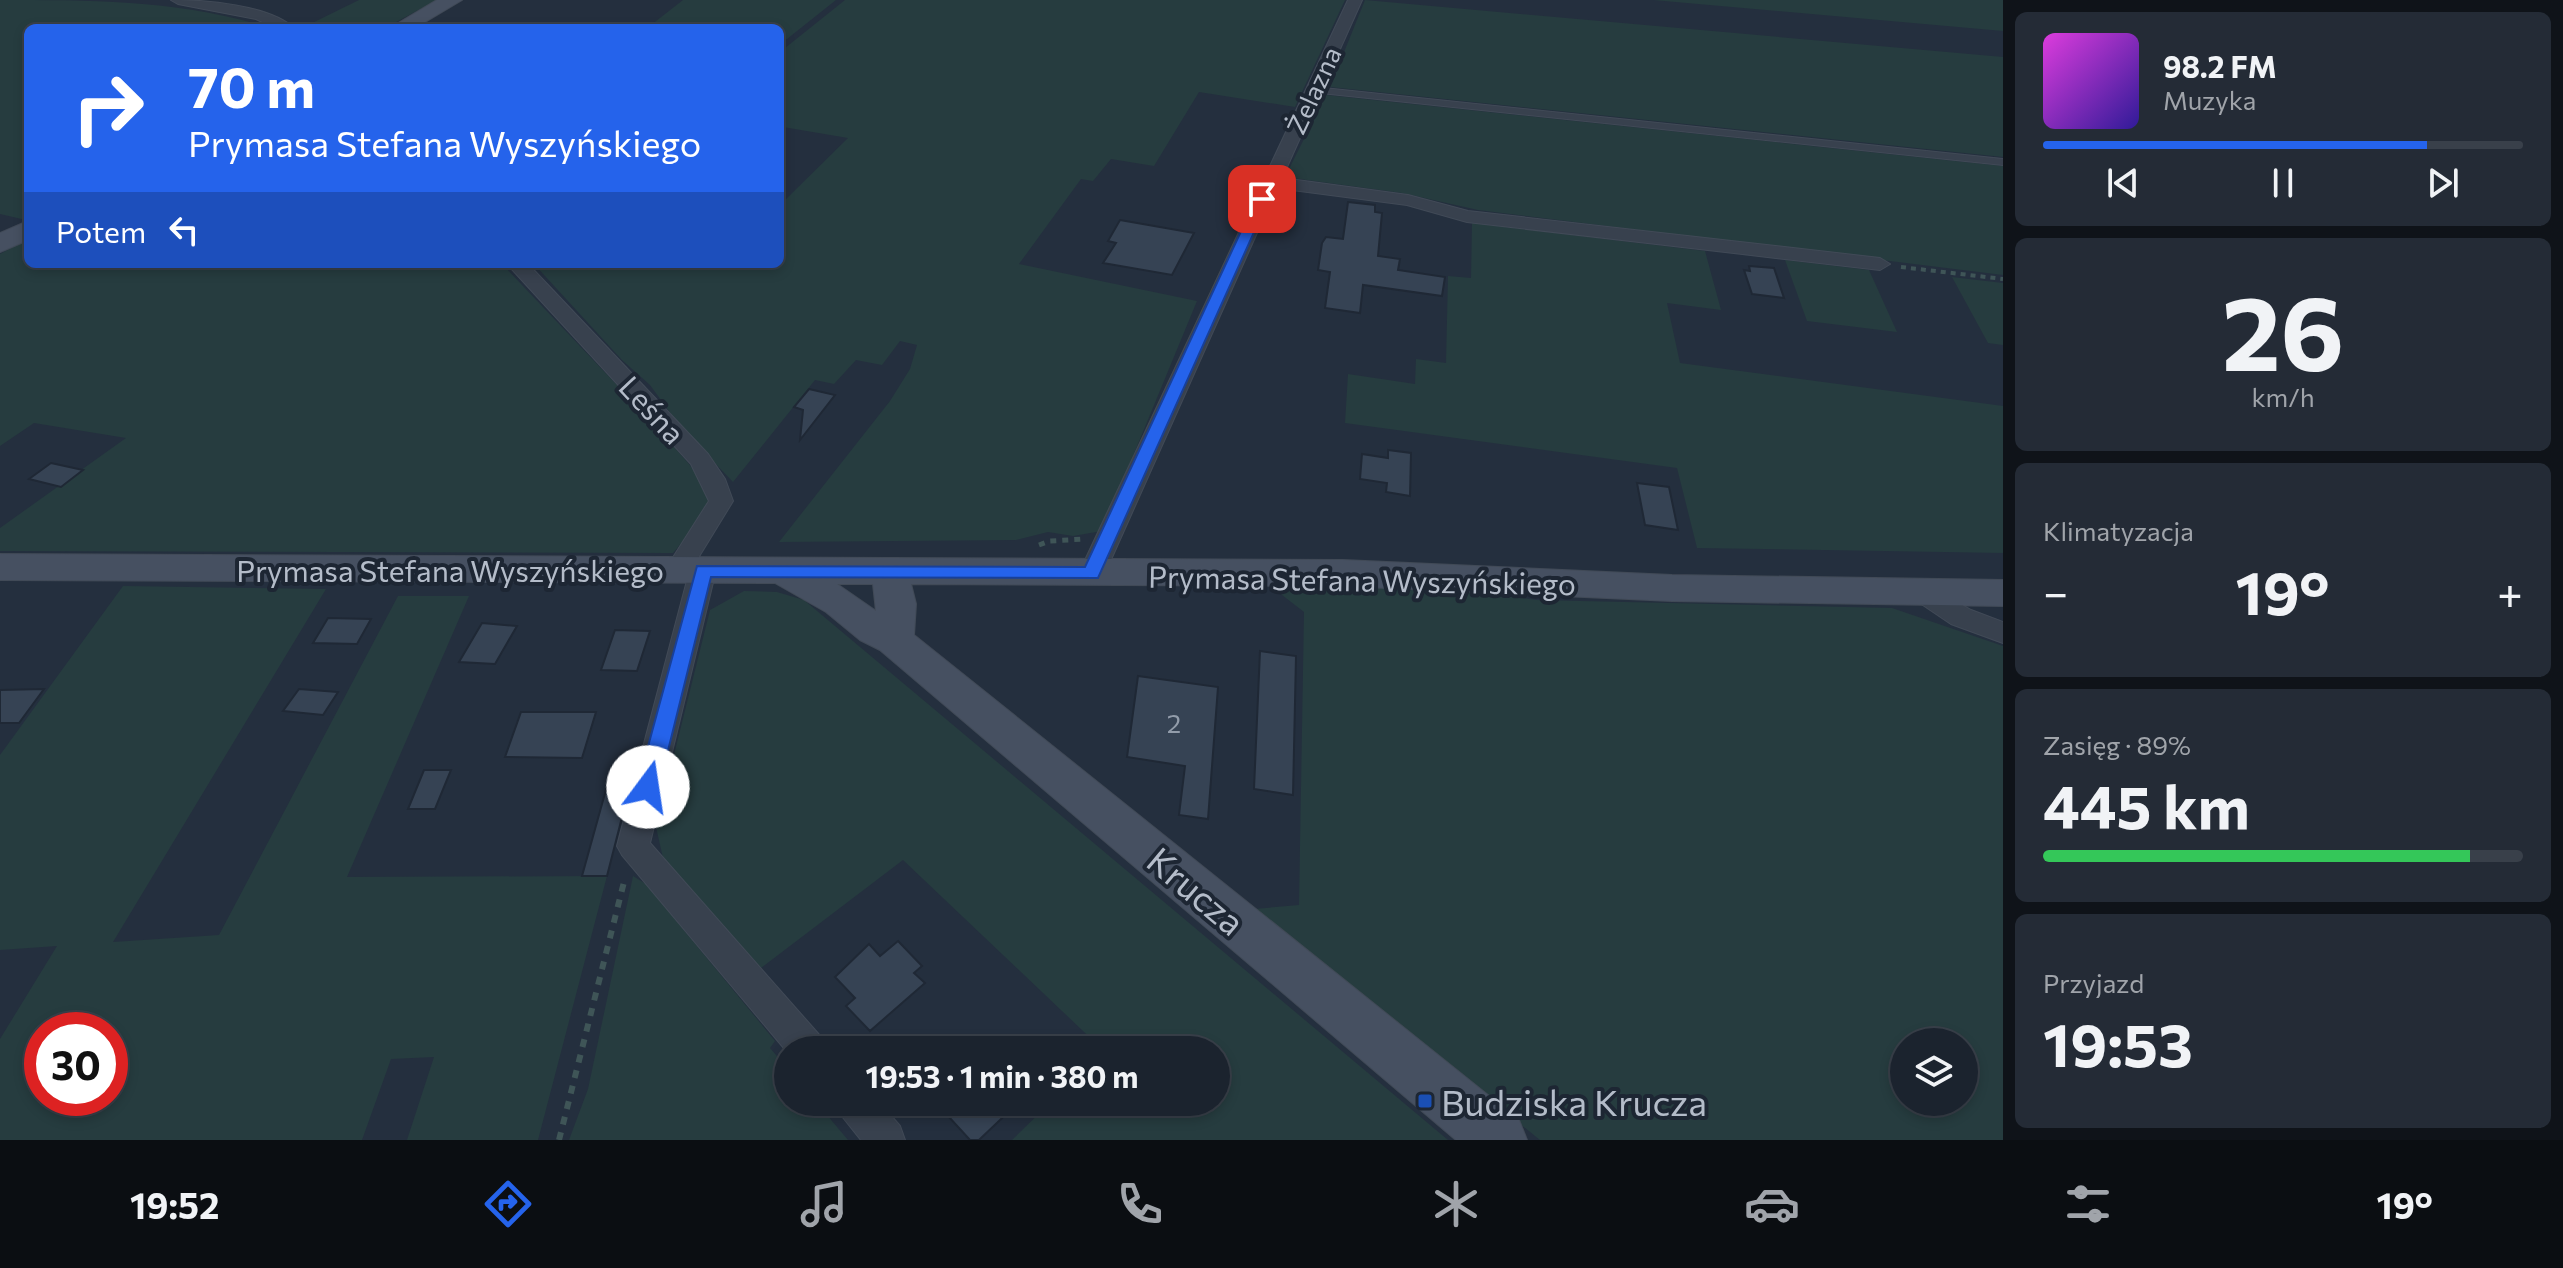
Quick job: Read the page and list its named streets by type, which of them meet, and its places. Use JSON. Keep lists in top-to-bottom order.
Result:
{
  "streets": {
    "street": [
      "Żelazna",
      "Leśna",
      "Prymasa Stefana Wyszyńskiego",
      "Krucza"
    ]
  },
  "crossings": [
    ["Żelazna", "Prymasa Stefana Wyszyńskiego"],
    ["Leśna", "Prymasa Stefana Wyszyńskiego"],
    ["Prymasa Stefana Wyszyńskiego", "Krucza"]
  ],
  "places": {
    "transit": ["Budziska Krucza"]
  },
  "house_numbers": ["2"],
  "page": {
    "turn": ["70 m", "Prymasa Stefana Wyszyńskiego"],
    "song": ["98.2 FM", "Muzyka"],
    "then": "Potem",
    "tile": [
      ["26", "km/h"],
      "Klimatyzacja",
      ["Zasięg · 89%", "445 km"],
      ["Przyjazd", "19:53"]
    ],
    "heat": ["−", "19°", "+"],
    "limit": "30",
    "trip": "19:53 · 1 min · 380 m",
    "tabs": ["19:52", "19°"]
  }
}
